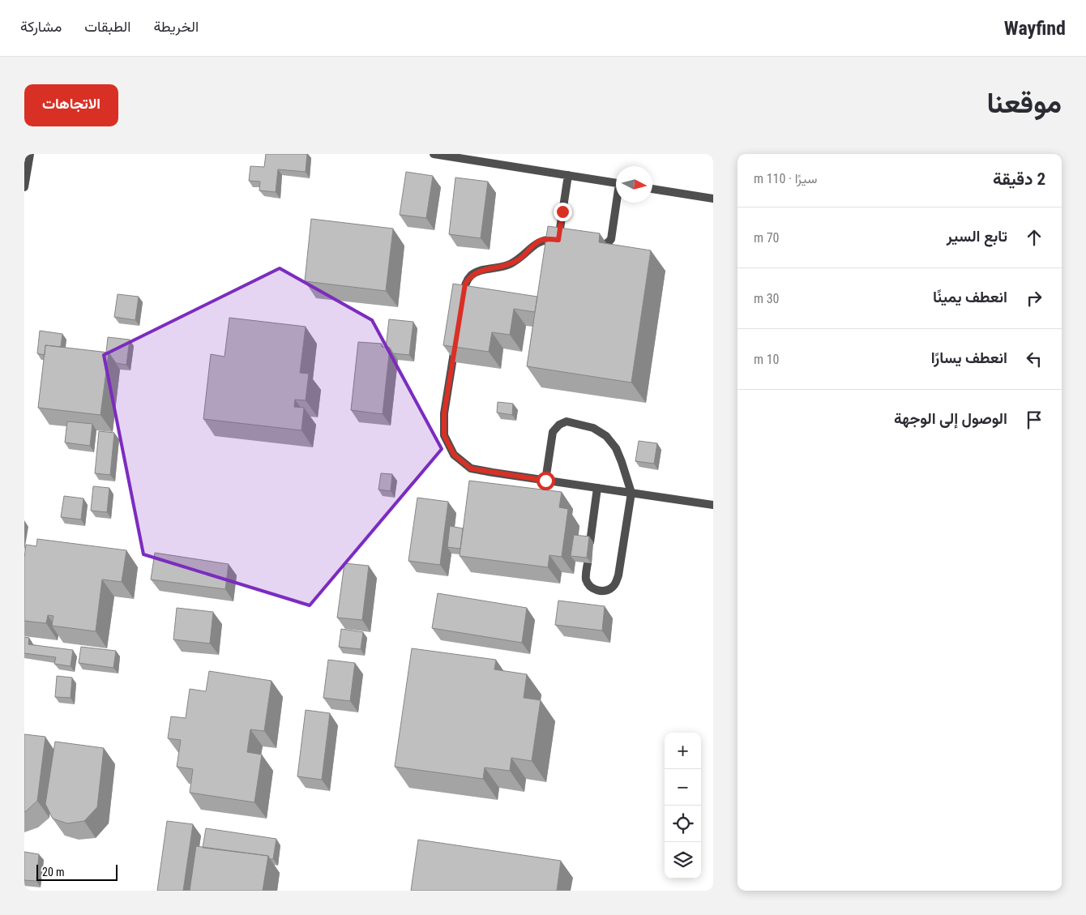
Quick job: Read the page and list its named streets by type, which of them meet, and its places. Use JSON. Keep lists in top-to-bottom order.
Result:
{
  "scale_bar": "20 m",
  "north": "right",
  "page": {
    "header": "Wayfind",
    "nav": ["الخريطة", "الطبقات", "مشاركة"],
    "title": "موقعنا",
    "buttons": "الاتجاهات",
    "heading": ["2 دقيقة", "سيرًا · 110 m"],
    "list": [
      ["تابع السير", "70 m"],
      ["انعطف يمينًا", "30 m"],
      ["انعطف يسارًا", "10 m"],
      "الوصول إلى الوجهة"
    ],
    "map_buttons": ["+", "−"],
    "scale": "20 m"
  }
}
